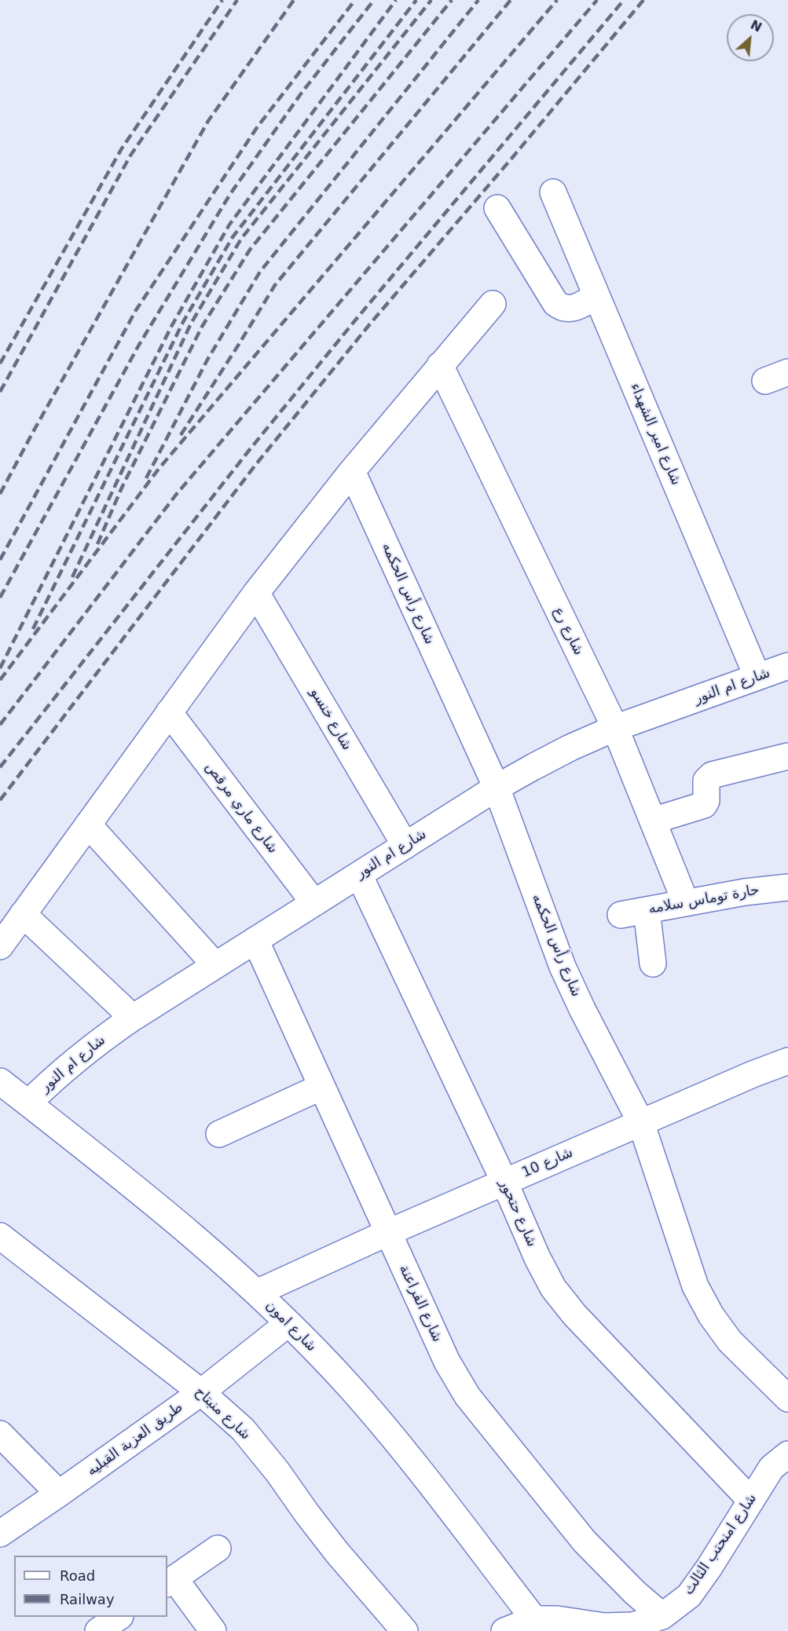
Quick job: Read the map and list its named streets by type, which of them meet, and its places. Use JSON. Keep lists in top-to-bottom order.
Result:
{
  "streets": {
    "street": [
      "شارع امير الشهداء",
      "شارع رأس الحكمه",
      "شارع رع",
      "شارع ام النور",
      "شارع خنسو",
      "شارع ماري مرقص",
      "حارة توماس سلامه",
      "شارع 10",
      "شارع حتحور",
      "شارع الفراعنة",
      "شارع امون",
      "شارع منبتاح",
      "طريق العزبة القبليه",
      "شارع امنحتب الثالث"
    ]
  },
  "crossings": [
    ["شارع امير الشهداء", "شارع ام النور"],
    ["شارع رأس الحكمه", "شارع ام النور"],
    ["شارع رأس الحكمه", "شارع 10"],
    ["شارع رع", "شارع ام النور"],
    ["شارع رع", "حارة توماس سلامه"],
    ["شارع ام النور", "شارع خنسو"],
    ["شارع ام النور", "شارع ماري مرقص"],
    ["شارع ام النور", "شارع حتحور"],
    ["شارع ام النور", "شارع الفراعنة"],
    ["شارع ام النور", "شارع امون"],
    ["شارع 10", "شارع حتحور"],
    ["شارع 10", "شارع الفراعنة"],
    ["شارع 10", "شارع امون"],
    ["شارع حتحور", "شارع امنحتب الثالث"],
    ["شارع الفراعنة", "شارع امنحتب الثالث"],
    ["شارع امون", "طريق العزبة القبليه"],
    ["شارع امون", "شارع امنحتب الثالث"],
    ["شارع منبتاح", "طريق العزبة القبليه"]
  ],
  "legend": ["Road", "Railway"],
  "north": "top right"
}
